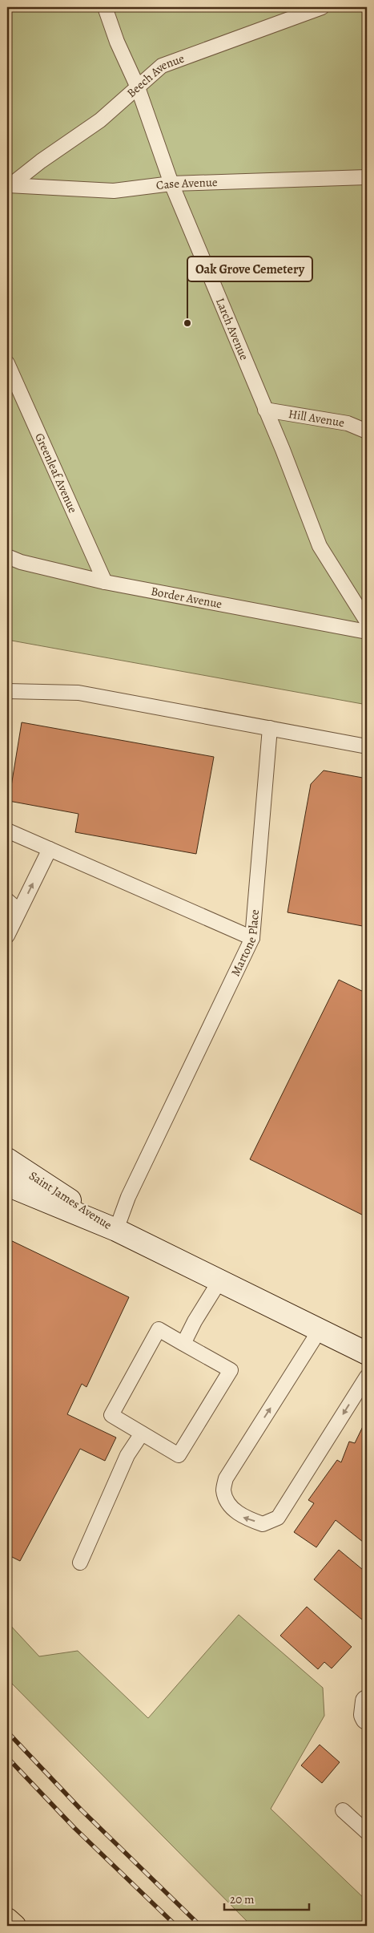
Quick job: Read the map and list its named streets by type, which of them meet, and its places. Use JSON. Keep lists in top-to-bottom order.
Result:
{
  "streets": {
    "main road": ["Saint James Avenue"],
    "lane": [
      "Beech Avenue",
      "Case Avenue",
      "Larch Avenue",
      "Hill Avenue",
      "Greenleaf Avenue",
      "Border Avenue",
      "Martone Place"
    ]
  },
  "crossings": [
    ["Beech Avenue", "Case Avenue"],
    ["Beech Avenue", "Larch Avenue"],
    ["Case Avenue", "Larch Avenue"],
    ["Larch Avenue", "Hill Avenue"],
    ["Greenleaf Avenue", "Border Avenue"],
    ["Martone Place", "Saint James Avenue"]
  ],
  "places": ["Oak Grove Cemetery"],
  "scale_bar": "20 m"
}
